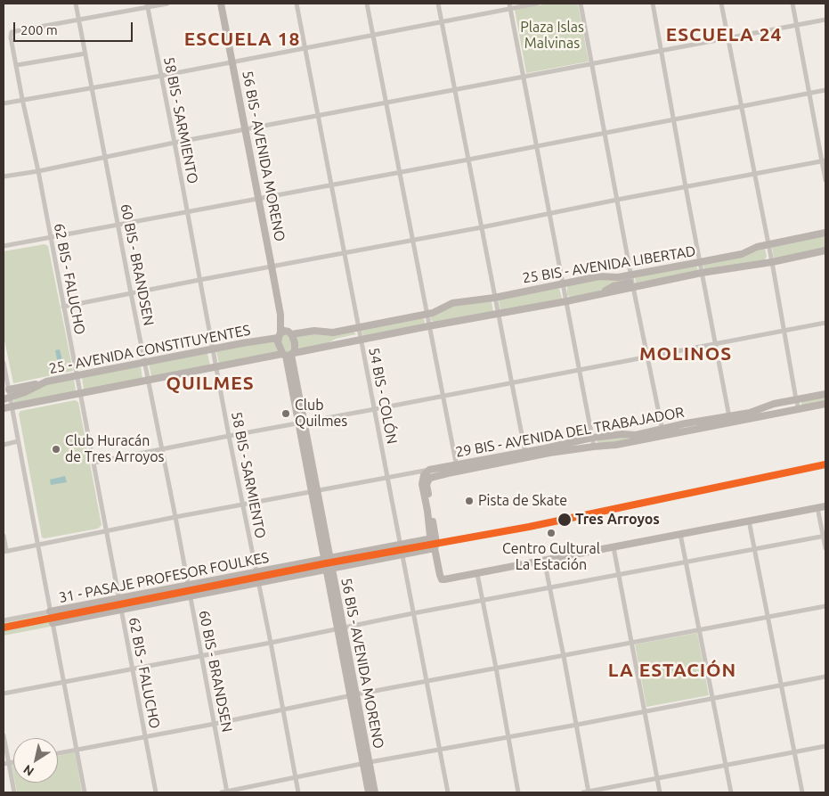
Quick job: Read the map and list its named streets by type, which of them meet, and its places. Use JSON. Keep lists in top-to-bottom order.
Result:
{
  "streets": {
    "main road": [
      "56 BIS - AVENIDA MORENO",
      "25 BIS - AVENIDA LIBERTAD",
      "25 - AVENIDA CONSTITUYENTES",
      "29 BIS - AVENIDA DEL TRABAJADOR",
      "31 - PASAJE PROFESOR FOULKES"
    ],
    "street": [
      "58 BIS - SARMIENTO",
      "60 BIS - BRANDSEN",
      "62 BIS - FALUCHO",
      "54 BIS - COLÓN"
    ]
  },
  "crossings": [
    ["58 BIS - SARMIENTO", "25 - AVENIDA CONSTITUYENTES"],
    ["58 BIS - SARMIENTO", "29 BIS - AVENIDA DEL TRABAJADOR"],
    ["58 BIS - SARMIENTO", "31 - PASAJE PROFESOR FOULKES"],
    ["56 BIS - AVENIDA MORENO", "25 BIS - AVENIDA LIBERTAD"],
    ["56 BIS - AVENIDA MORENO", "25 - AVENIDA CONSTITUYENTES"],
    ["56 BIS - AVENIDA MORENO", "29 BIS - AVENIDA DEL TRABAJADOR"],
    ["56 BIS - AVENIDA MORENO", "31 - PASAJE PROFESOR FOULKES"],
    ["60 BIS - BRANDSEN", "62 BIS - FALUCHO"],
    ["60 BIS - BRANDSEN", "25 - AVENIDA CONSTITUYENTES"],
    ["60 BIS - BRANDSEN", "29 BIS - AVENIDA DEL TRABAJADOR"],
    ["60 BIS - BRANDSEN", "31 - PASAJE PROFESOR FOULKES"],
    ["25 BIS - AVENIDA LIBERTAD", "25 - AVENIDA CONSTITUYENTES"],
    ["25 BIS - AVENIDA LIBERTAD", "54 BIS - COLÓN"],
    ["62 BIS - FALUCHO", "25 - AVENIDA CONSTITUYENTES"],
    ["62 BIS - FALUCHO", "29 BIS - AVENIDA DEL TRABAJADOR"],
    ["62 BIS - FALUCHO", "31 - PASAJE PROFESOR FOULKES"],
    ["54 BIS - COLÓN", "29 BIS - AVENIDA DEL TRABAJADOR"],
    ["54 BIS - COLÓN", "31 - PASAJE PROFESOR FOULKES"]
  ],
  "districts": [
    "ESCUELA 24",
    "ESCUELA 18",
    "MOLINOS",
    "QUILMES",
    "LA ESTACIÓN"
  ],
  "parks": ["Plaza Islas Malvinas"],
  "places": [
    "Club Quilmes",
    "Club Huracán de Tres Arroyos",
    "Pista de Skate",
    "Tres Arroyos",
    "Centro Cultural La Estación"
  ],
  "scale_bar": "200 m",
  "north": "bottom left"
}
